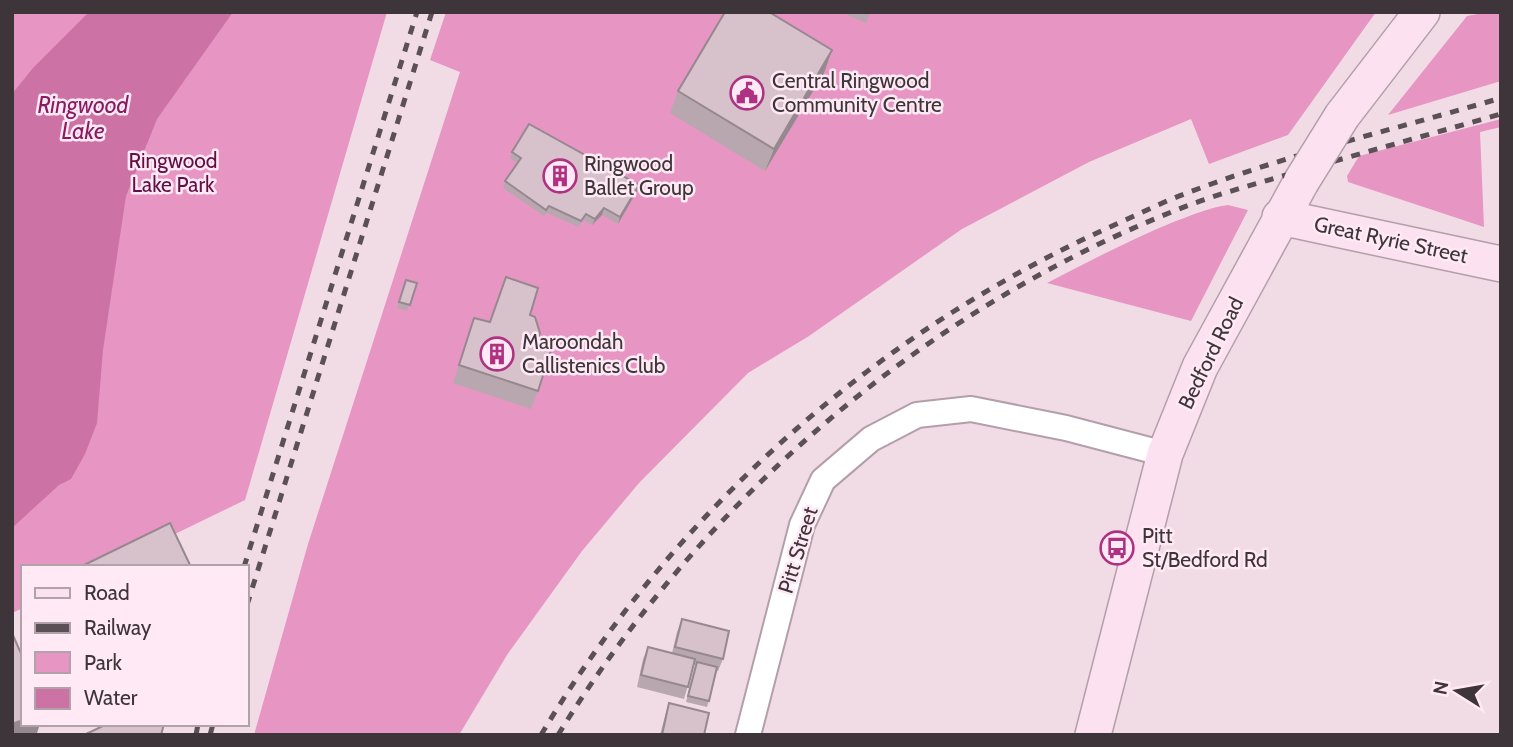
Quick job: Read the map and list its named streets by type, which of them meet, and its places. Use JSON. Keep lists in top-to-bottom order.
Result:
{
  "streets": {
    "main road": ["Great Ryrie Street", "Bedford Road"],
    "street": ["Pitt Street"]
  },
  "crossings": [
    ["Great Ryrie Street", "Bedford Road"],
    ["Bedford Road", "Pitt Street"]
  ],
  "water": ["Ringwood Lake"],
  "parks": ["Ringwood Lake Park"],
  "places": {
    "public building": ["Central Ringwood Community Centre"],
    "building": ["Ringwood Ballet Group", "Maroondah Callistenics Club"],
    "bus stop": ["Pitt St/Bedford Rd"]
  },
  "legend": [
    "Road",
    "Railway",
    "Park",
    "Water"
  ],
  "north": "left"
}
